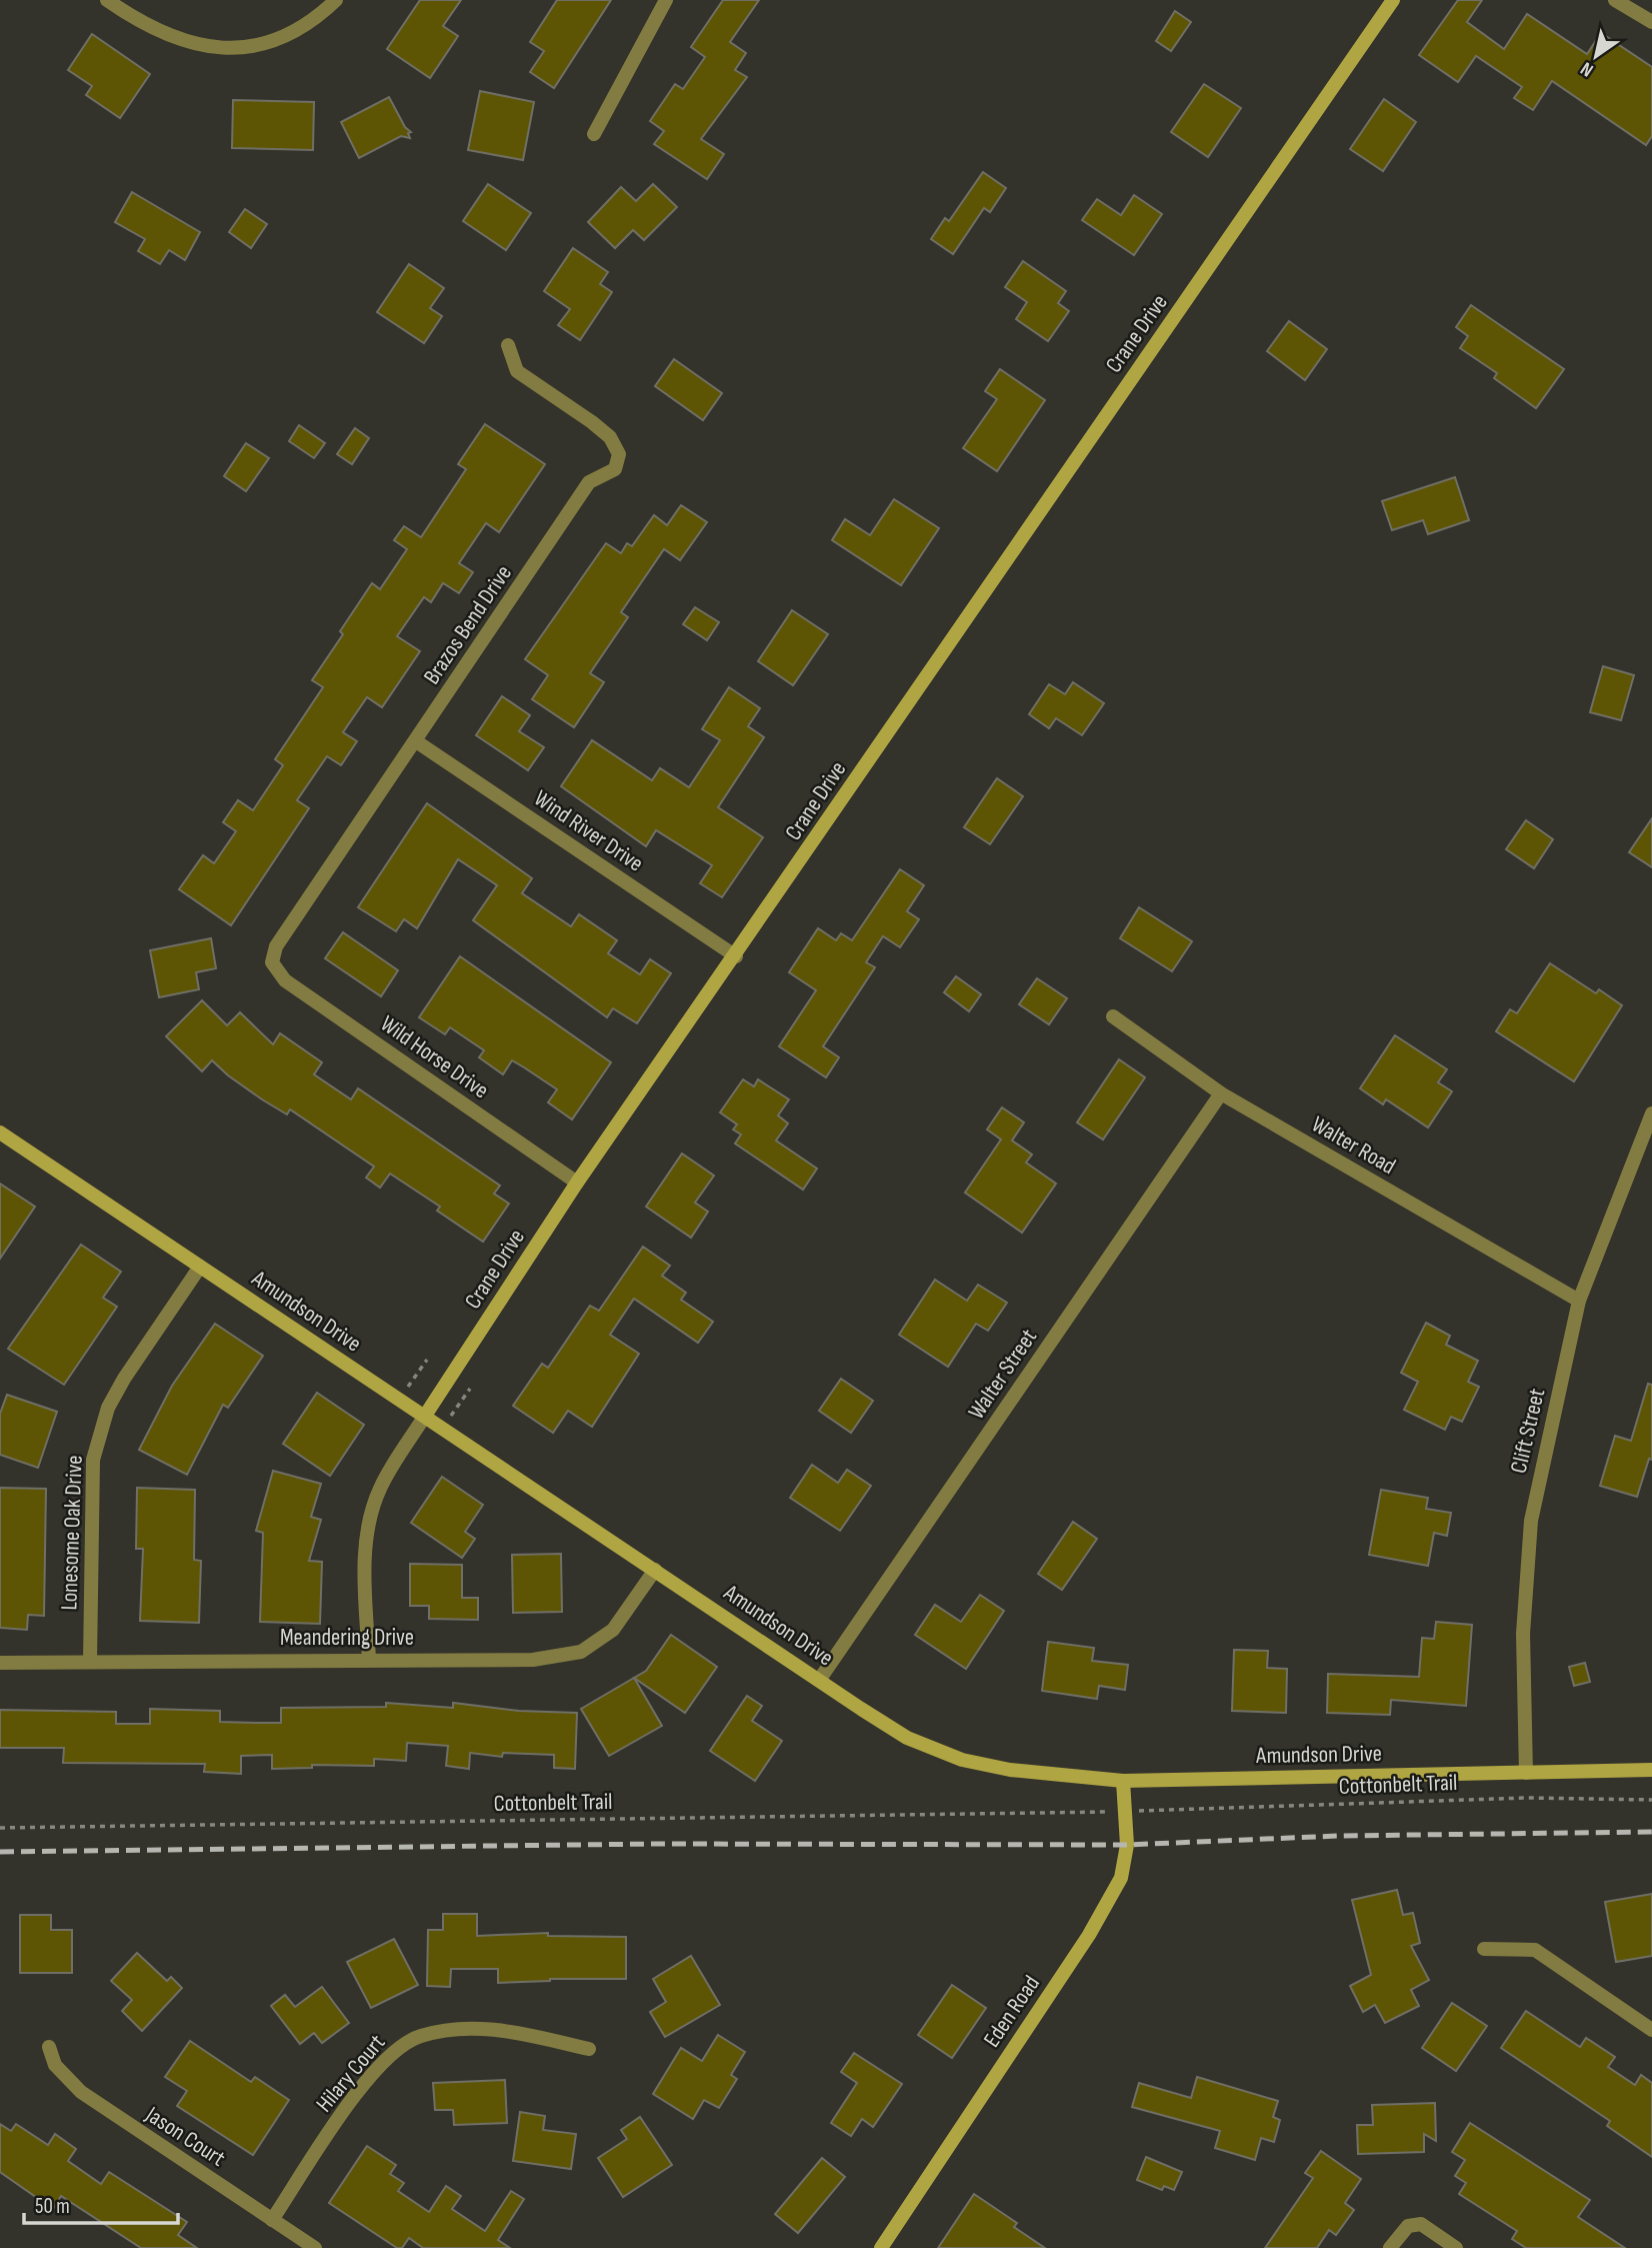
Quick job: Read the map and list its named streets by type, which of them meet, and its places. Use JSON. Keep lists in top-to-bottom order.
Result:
{
  "streets": {
    "street": [
      "Crane Drive",
      "Brazos Bend Drive",
      "Wind River Drive",
      "Wild Horse Drive",
      "Walter Road",
      "Amundson Drive",
      "Walter Street",
      "Clift Street",
      "Lonesome Oak Drive",
      "Meandering Drive",
      "Eden Road",
      "Hilary Court",
      "Jason Court"
    ],
    "path": ["Cottonbelt Trail"]
  },
  "crossings": [
    ["Crane Drive", "Wind River Drive"],
    ["Crane Drive", "Wild Horse Drive"],
    ["Crane Drive", "Amundson Drive"],
    ["Crane Drive", "Meandering Drive"],
    ["Brazos Bend Drive", "Wind River Drive"],
    ["Brazos Bend Drive", "Wild Horse Drive"],
    ["Walter Road", "Walter Street"],
    ["Walter Road", "Clift Street"],
    ["Amundson Drive", "Walter Street"],
    ["Amundson Drive", "Clift Street"],
    ["Amundson Drive", "Lonesome Oak Drive"],
    ["Amundson Drive", "Meandering Drive"],
    ["Amundson Drive", "Eden Road"],
    ["Lonesome Oak Drive", "Meandering Drive"],
    ["Hilary Court", "Jason Court"]
  ],
  "scale_bar": "50 m",
  "north": "bottom left"
}
